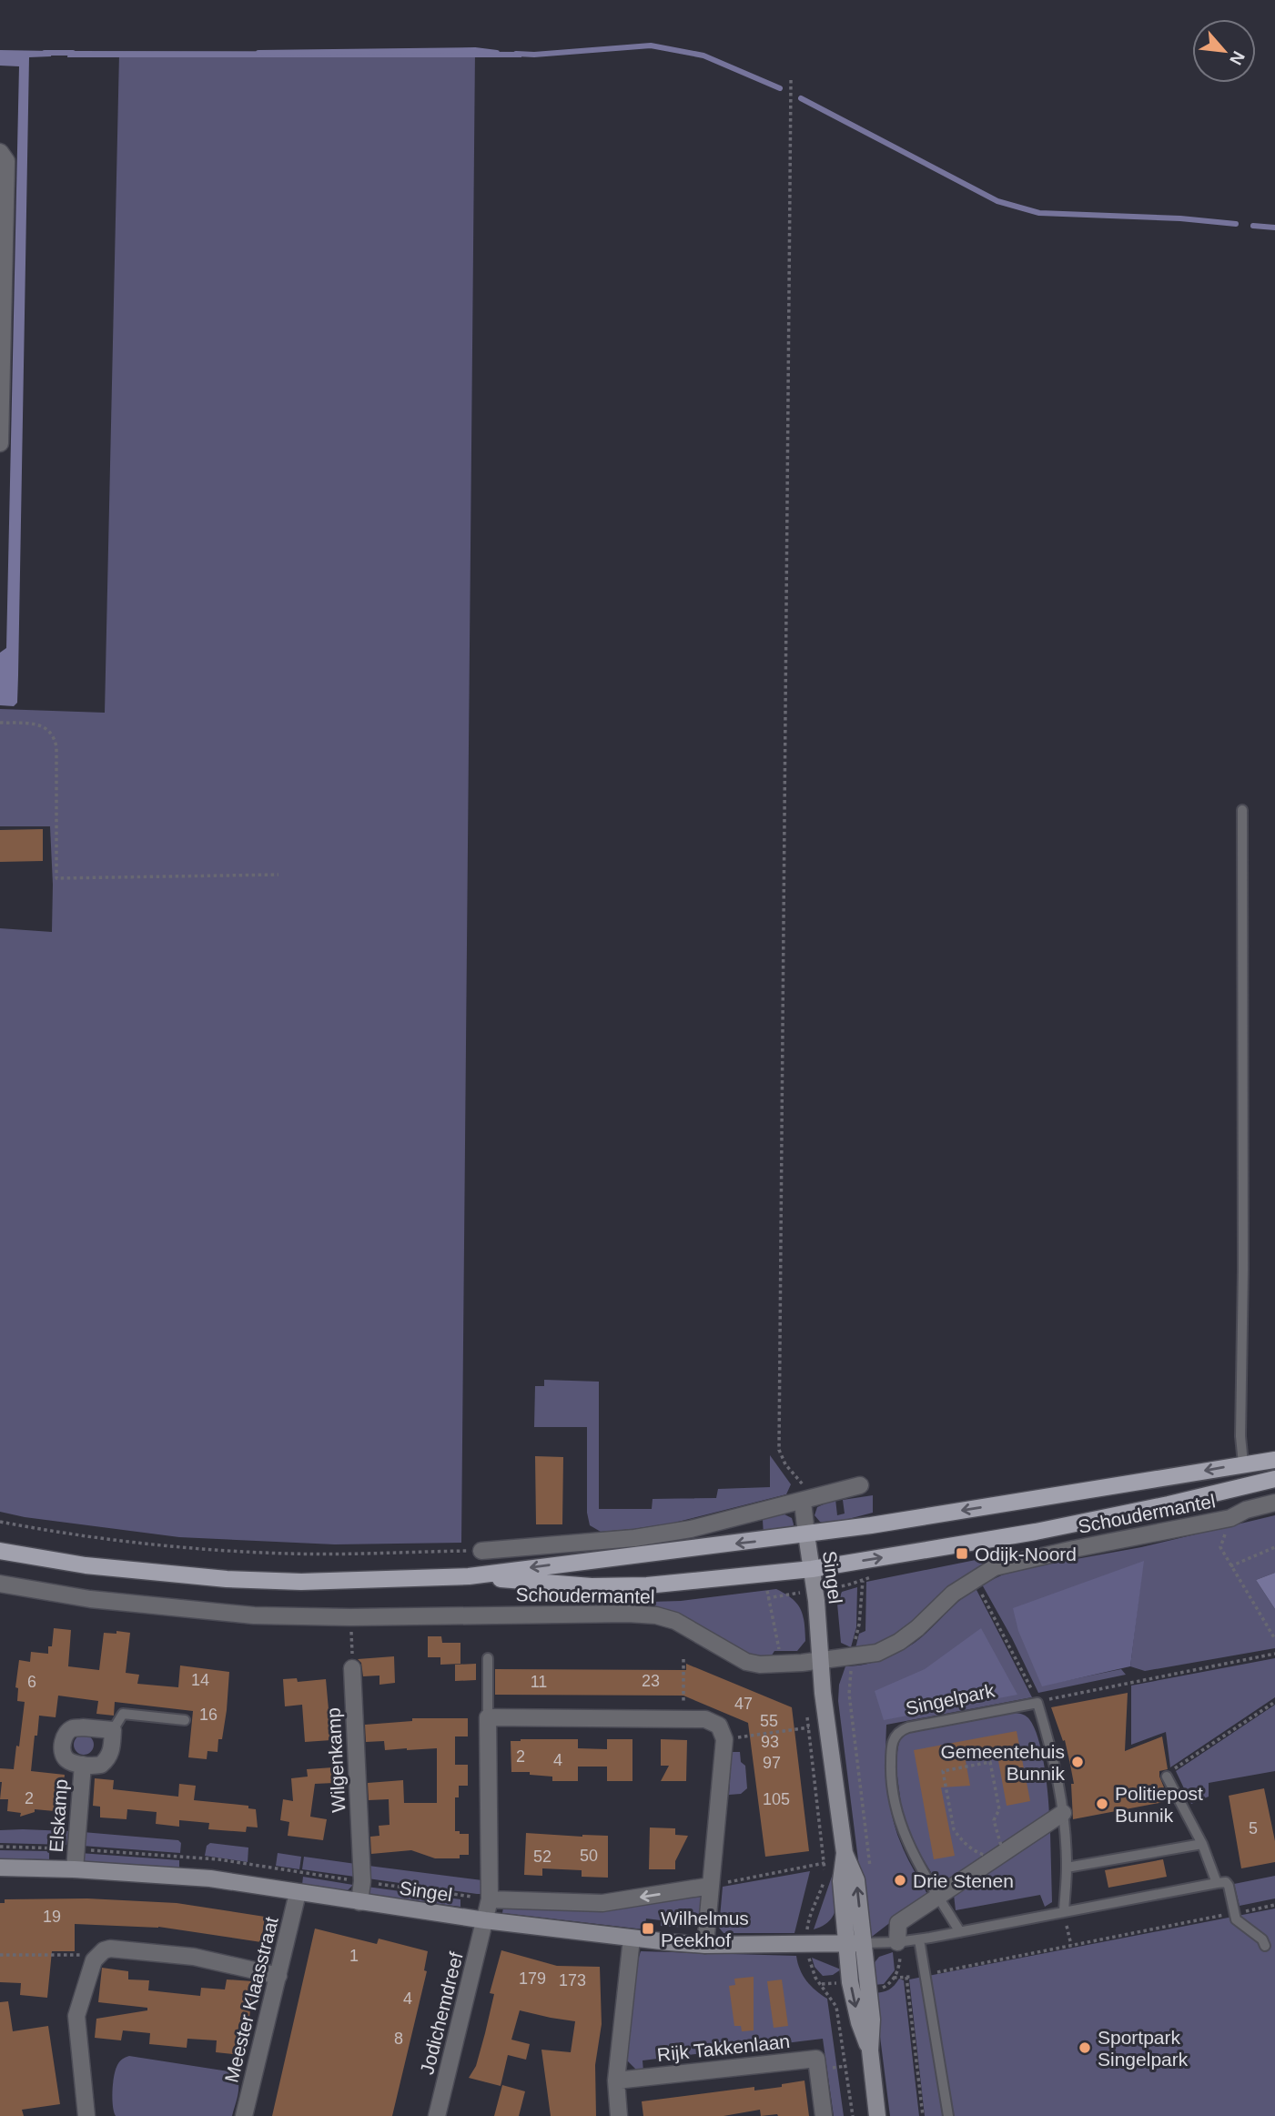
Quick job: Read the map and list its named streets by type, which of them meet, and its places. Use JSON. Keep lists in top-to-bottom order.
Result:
{
  "streets": {
    "main road": ["Schoudermantel"],
    "street": [
      "Singel",
      "Wilgenkamp",
      "Elskamp",
      "Meester Klaasstraat",
      "Jodichemdreef",
      "Rijk Takkenlaan"
    ],
    "lane": ["Singelpark"]
  },
  "crossings": [
    ["Schoudermantel", "Singel"],
    ["Singel", "Wilgenkamp"],
    ["Singel", "Elskamp"],
    ["Singel", "Meester Klaasstraat"],
    ["Singel", "Jodichemdreef"]
  ],
  "places": {
    "transit": ["Odijk-Noord", "Wilhelmus Peekhof"],
    "other": [
      "Gemeentehuis Bunnik",
      "Politiepost Bunnik",
      "Drie Stenen",
      "Sportpark Singelpark"
    ]
  },
  "house_numbers": [
    "14",
    "23",
    "6",
    "11",
    "47",
    "16",
    "55",
    "93",
    "2",
    "4",
    "97",
    "2",
    "105",
    "5",
    "50",
    "52",
    "19",
    "1",
    "179",
    "173",
    "4",
    "8"
  ],
  "north": "bottom right"
}
